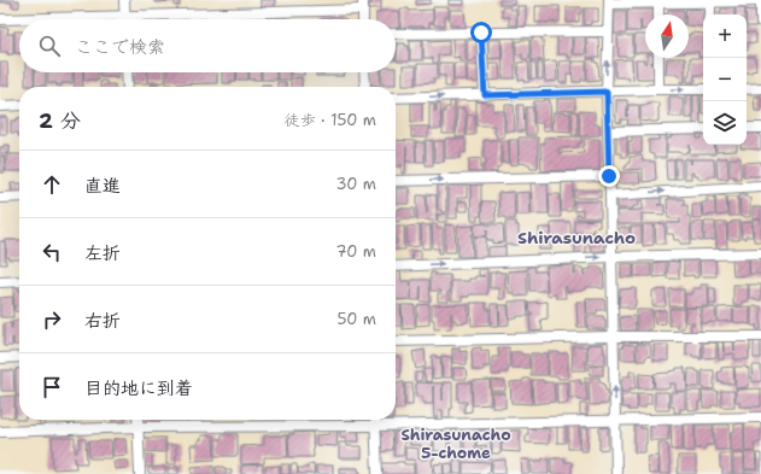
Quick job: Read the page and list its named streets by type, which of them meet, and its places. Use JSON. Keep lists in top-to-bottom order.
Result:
{
  "districts": ["Shirasunacho", "Shirasunacho 5-chome"],
  "north": "top",
  "page": {
    "map_buttons": ["+", "−"],
    "search": "ここで検索",
    "heading": ["2 分", "徒歩 · 150 m"],
    "list": [
      ["直進", "30 m"],
      ["左折", "70 m"],
      ["右折", "50 m"],
      "目的地に到着"
    ]
  }
}
